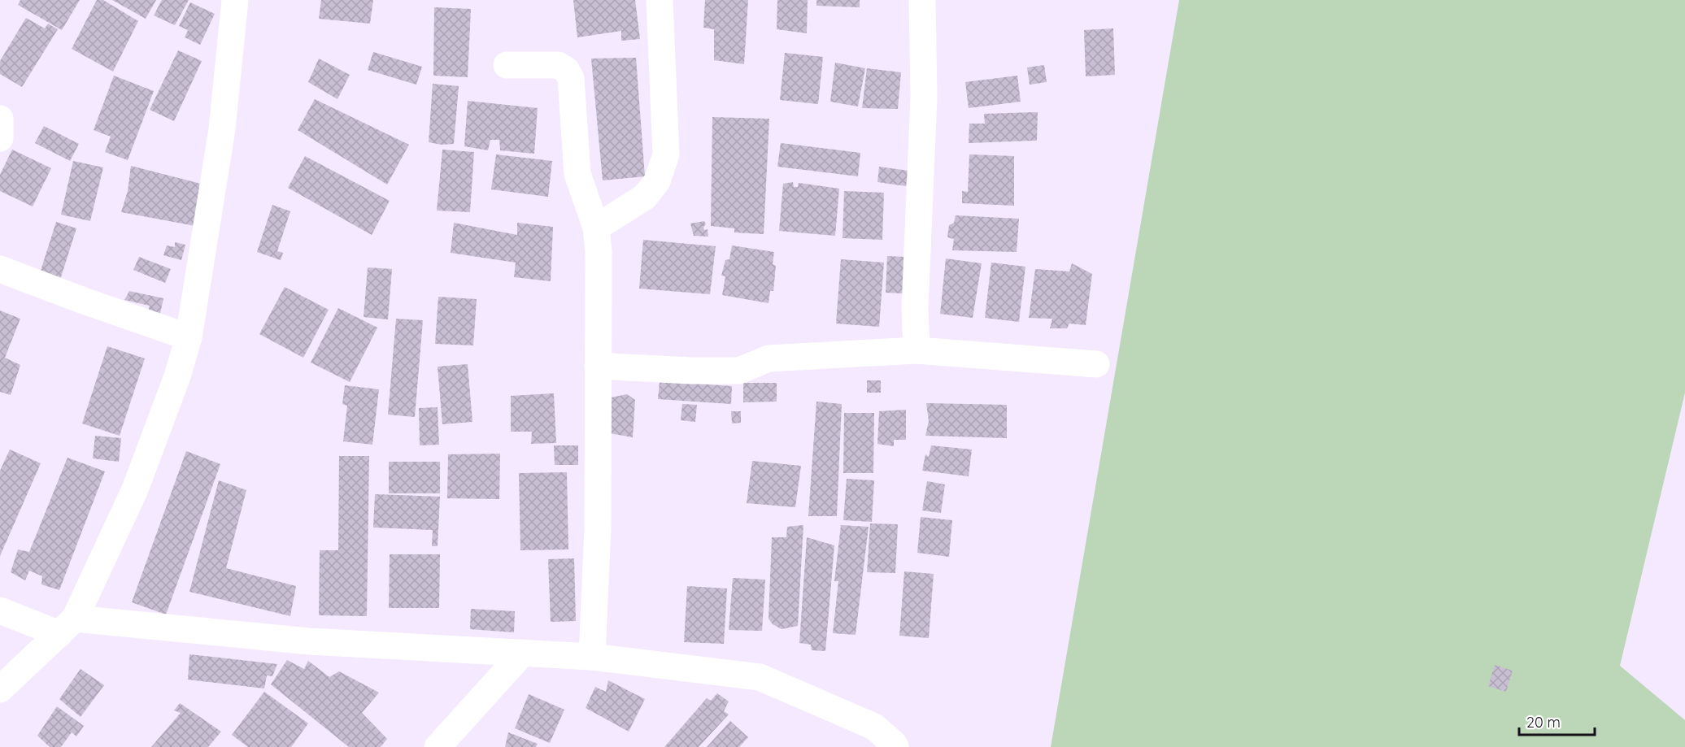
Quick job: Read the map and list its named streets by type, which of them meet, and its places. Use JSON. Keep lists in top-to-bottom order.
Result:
{
  "scale_bar": "20 m"
}
